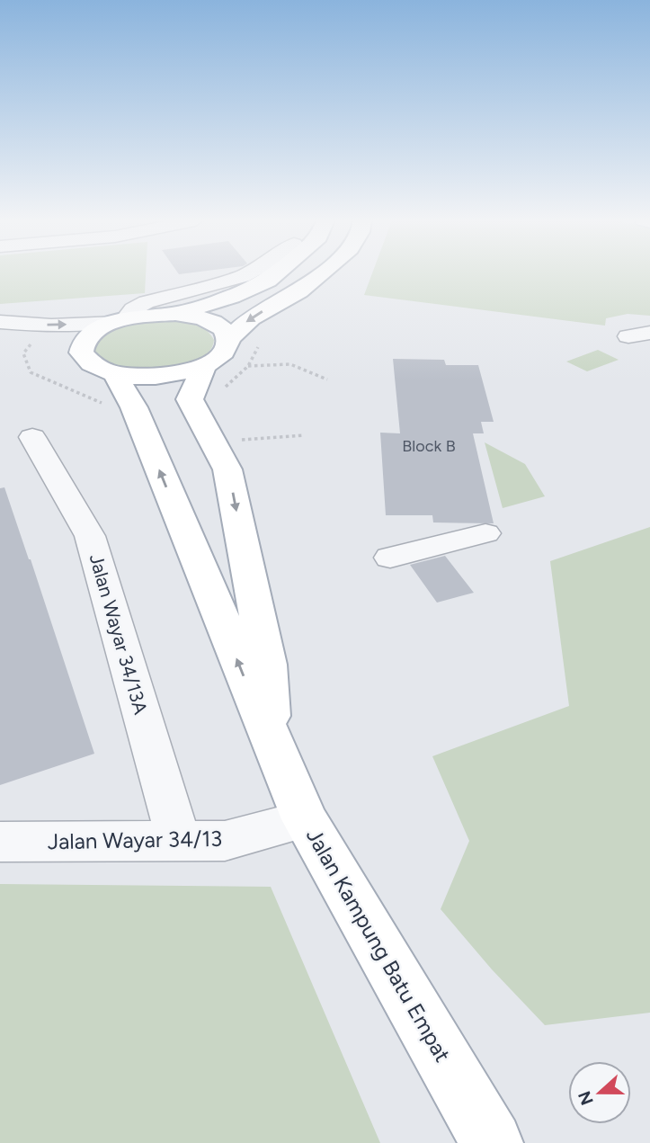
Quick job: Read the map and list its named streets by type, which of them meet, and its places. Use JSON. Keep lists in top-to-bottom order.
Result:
{
  "streets": {
    "main road": ["Jalan Kampung Batu Empat"],
    "street": ["Jalan Wayar 34/13A", "Jalan Wayar 34/13"]
  },
  "crossings": [
    ["Jalan Wayar 34/13A", "Jalan Wayar 34/13"],
    ["Jalan Wayar 34/13", "Jalan Kampung Batu Empat"]
  ],
  "house_numbers": ["Block B"],
  "north": "left"
}
